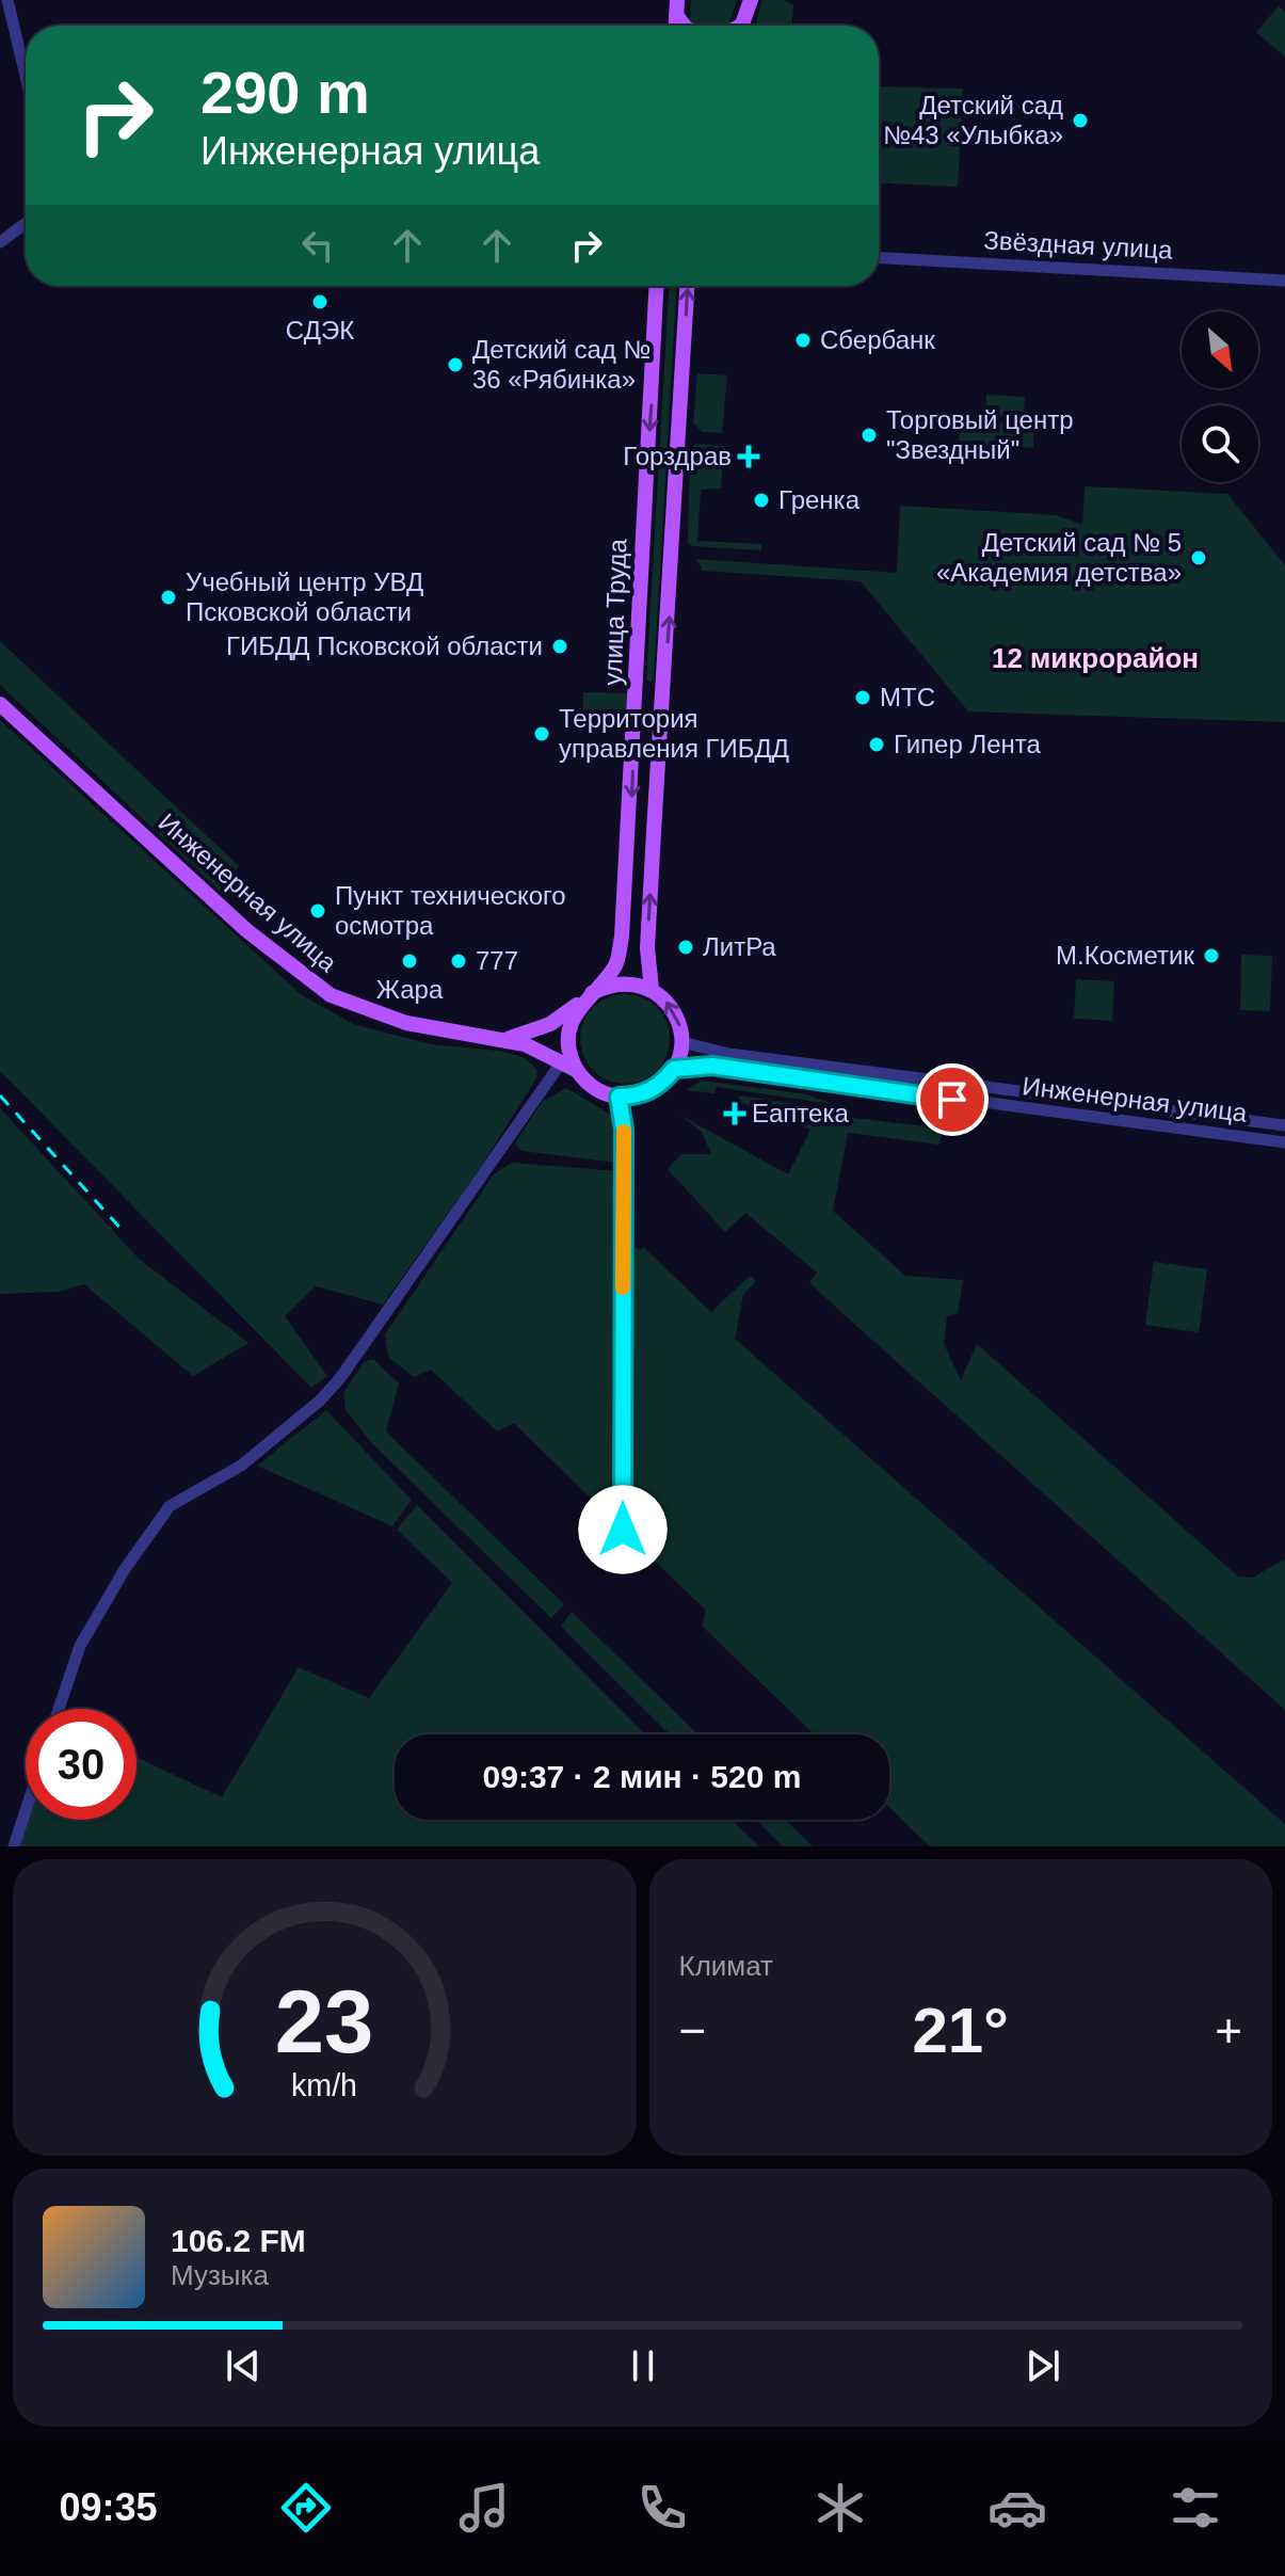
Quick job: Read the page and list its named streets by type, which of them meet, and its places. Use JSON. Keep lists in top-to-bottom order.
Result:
{
  "streets": {
    "main road": ["улица Труда", "Инженерная улица"],
    "street": ["Звёздная улица"]
  },
  "crossings": [
    ["улица Труда", "Инженерная улица"]
  ],
  "districts": ["12 микрорайон"],
  "places": {
    "other": [
      "Детский сад №43 «Улыбка»",
      "СДЭК",
      "Сбербанк",
      "Детский сад № 36 «Рябинка»",
      "Торговый центр \"Звездный\"",
      "Гренка",
      "Детский сад № 5 «Академия детства»",
      "Учебный центр УВД Псковской области",
      "ГИБДД Псковской области",
      "МТС",
      "Территория управления ГИБДД",
      "Гипер Лента",
      "Пункт технического осмотра",
      "ЛитРа",
      "М.Косметик",
      "Жара",
      "777"
    ],
    "health": ["Горздрав", "Еаптека"]
  },
  "north": "bottom right",
  "page": {
    "turn": ["290 m", "Инженерная улица"],
    "limit": "30",
    "trip": "09:37 · 2 мин · 520 m",
    "tile": "Климат",
    "heat": ["−", "21°", "+"],
    "song": ["106.2 FM", "Музыка"],
    "tabs": "09:35",
    "gauge": ["23", "km/h"]
  }
}
